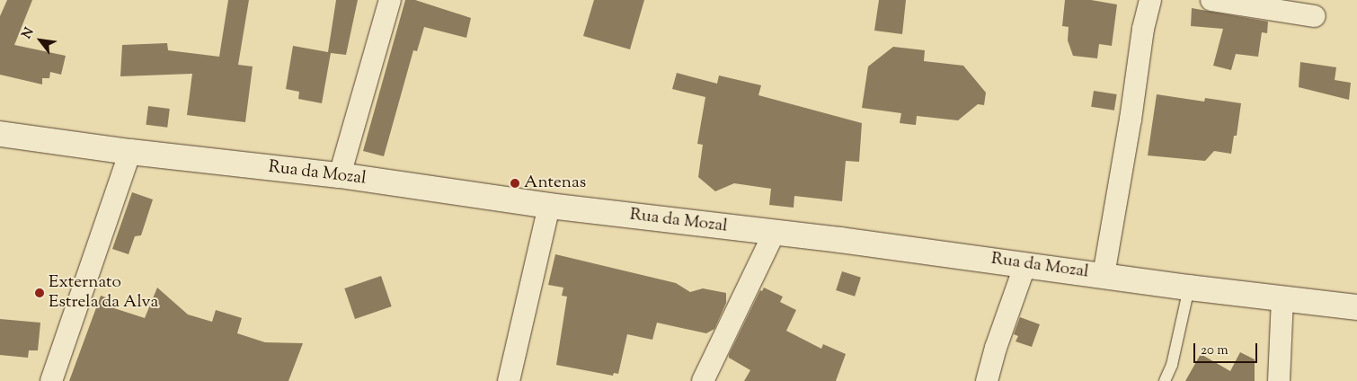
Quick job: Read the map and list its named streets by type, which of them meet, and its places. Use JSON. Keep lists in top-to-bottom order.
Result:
{
  "streets": {
    "main road": ["Rua da Mozal"]
  },
  "places": ["Antenas", "Externato Estrela da Alva"],
  "scale_bar": "20 m",
  "north": "top left"
}
